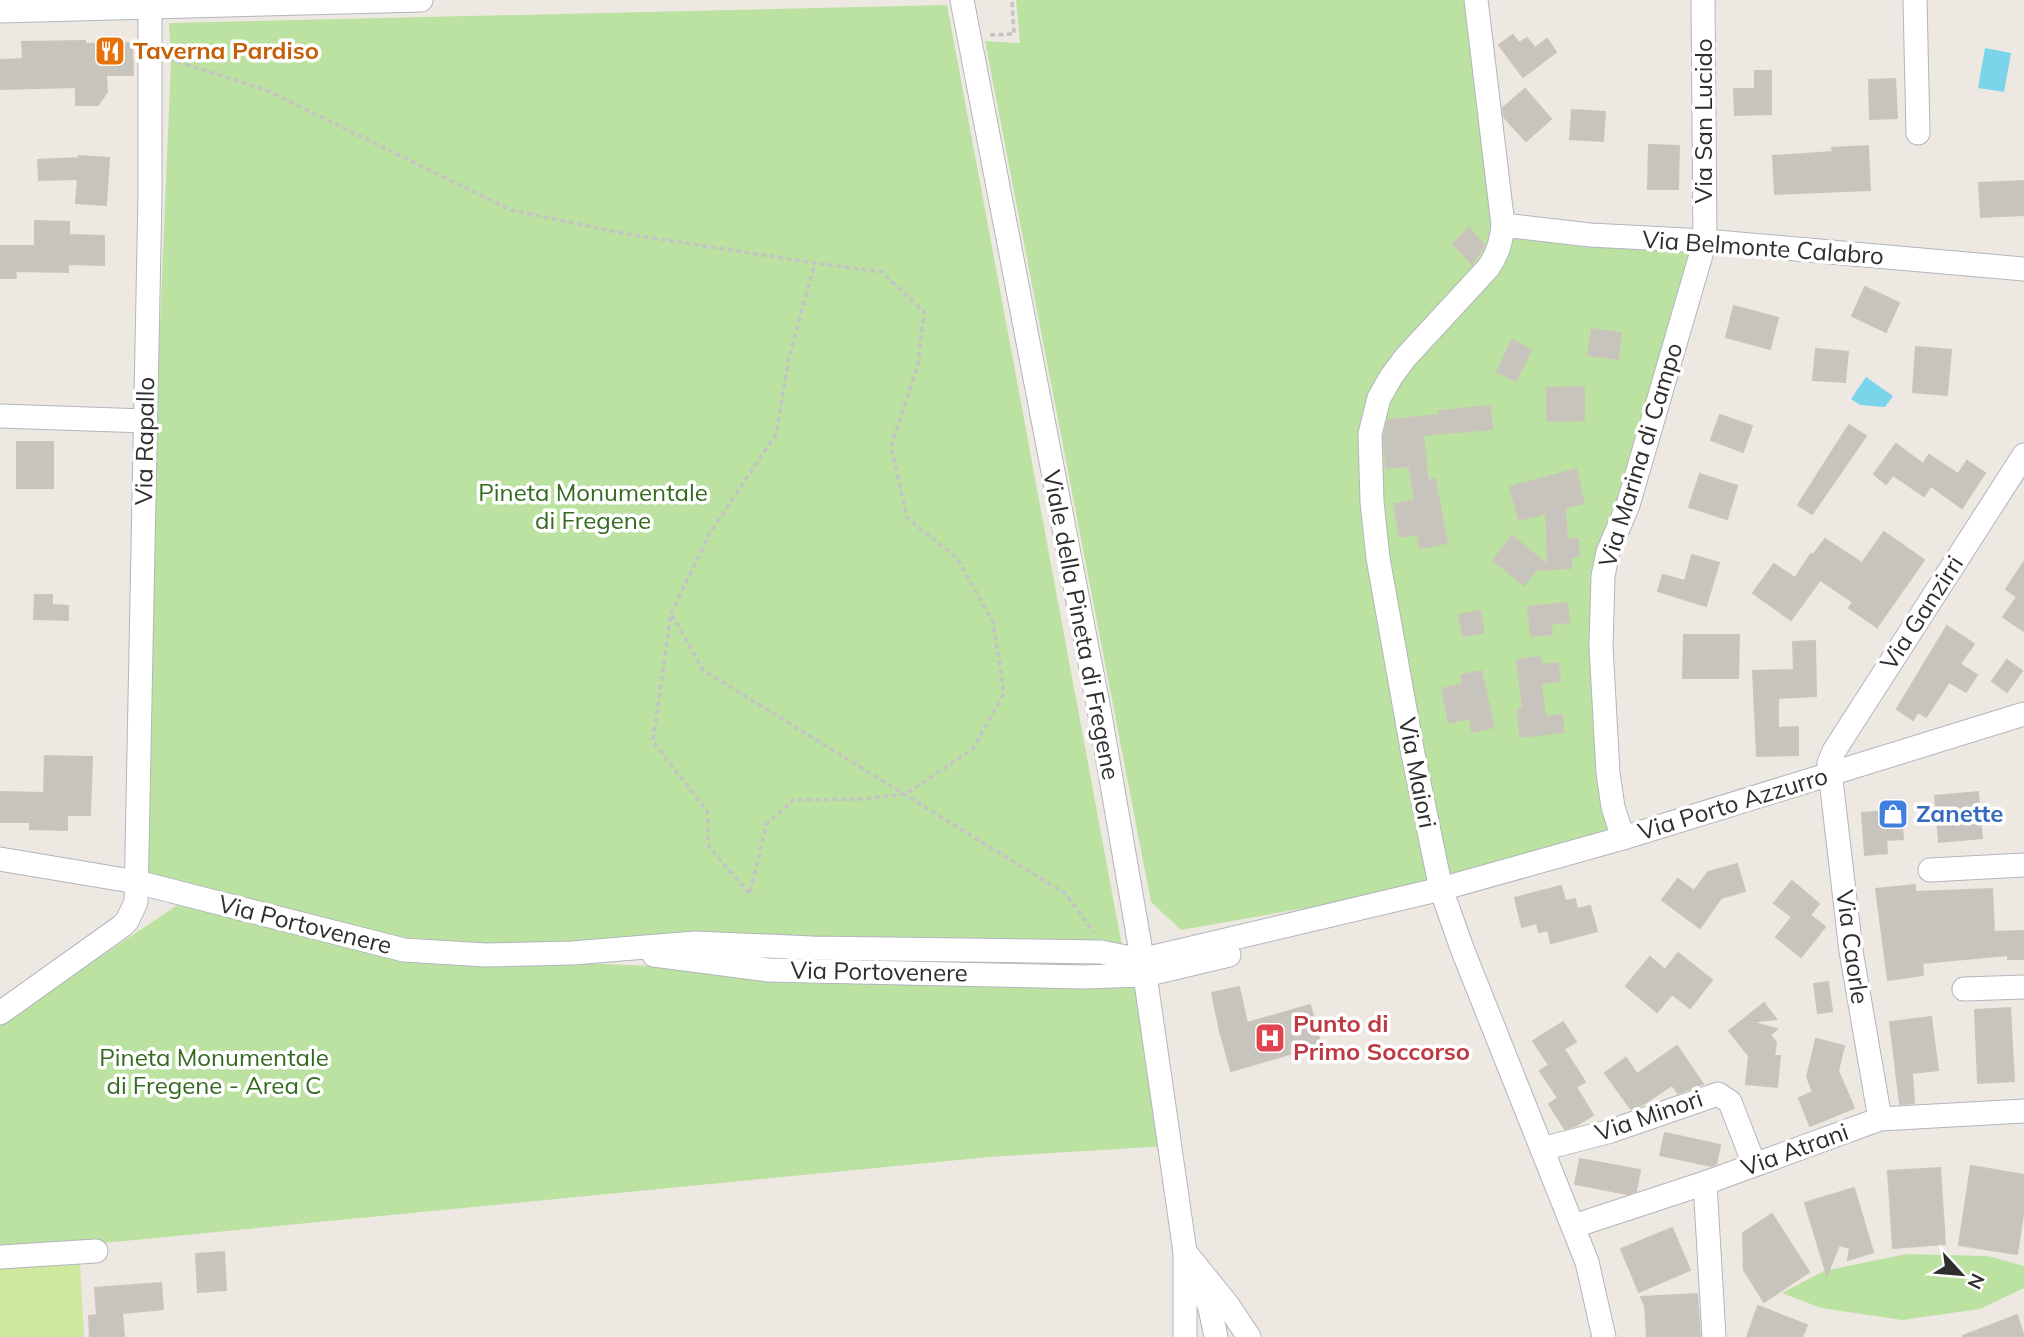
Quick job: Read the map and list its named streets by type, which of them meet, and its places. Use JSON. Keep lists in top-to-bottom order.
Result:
{
  "streets": {
    "street": [
      "Via San Lucido",
      "Via Belmonte Calabro",
      "Via Rapallo",
      "Via Marina di Campo",
      "Via Ganzirri",
      "Viale della Pineta di Fregene",
      "Via Maiori",
      "Via Porto Azzurro",
      "Via Portovenere",
      "Via Caorle",
      "Via Minori",
      "Via Atrani"
    ]
  },
  "crossings": [
    ["Via San Lucido", "Via Belmonte Calabro"],
    ["Via San Lucido", "Via Marina di Campo"],
    ["Via Belmonte Calabro", "Via Marina di Campo"],
    ["Via Belmonte Calabro", "Via Maiori"],
    ["Via Rapallo", "Via Portovenere"],
    ["Via Marina di Campo", "Via Porto Azzurro"],
    ["Via Ganzirri", "Via Porto Azzurro"],
    ["Via Ganzirri", "Via Caorle"],
    ["Viale della Pineta di Fregene", "Via Porto Azzurro"],
    ["Viale della Pineta di Fregene", "Via Portovenere"],
    ["Via Maiori", "Via Porto Azzurro"],
    ["Via Maiori", "Via Minori"],
    ["Via Maiori", "Via Atrani"],
    ["Via Porto Azzurro", "Via Portovenere"],
    ["Via Porto Azzurro", "Via Caorle"],
    ["Via Caorle", "Via Atrani"],
    ["Via Minori", "Via Atrani"]
  ],
  "parks": ["Pineta Monumentale di Fregene", "Pineta Monumentale di Fregene - Area C"],
  "places": {
    "restaurant": ["Taverna Pardiso"],
    "shop": ["Zanette"],
    "hospital": ["Punto di Primo Soccorso"]
  },
  "north": "bottom right"
}
